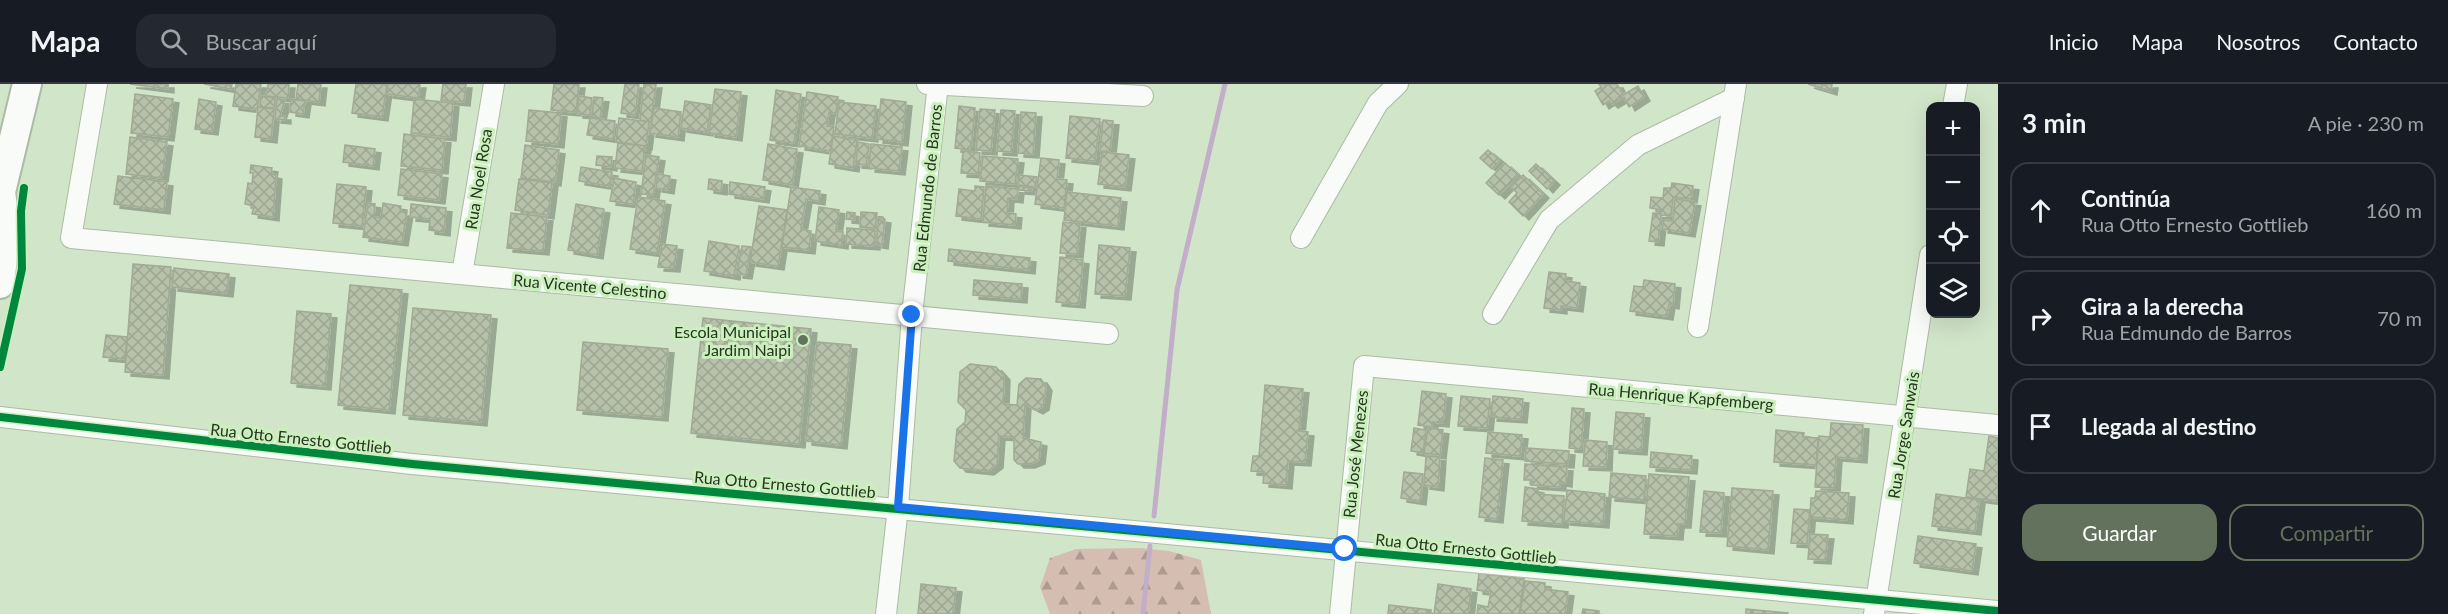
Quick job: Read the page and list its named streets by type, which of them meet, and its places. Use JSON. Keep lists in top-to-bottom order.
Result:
{
  "streets": {
    "street": [
      "Rua Noel Rosa",
      "Rua Edmundo de Barros",
      "Rua Vicente Celestino",
      "Rua Henrique Kapfemberg",
      "Rua Jorge Sanwais",
      "Rua Otto Ernesto Gottlieb",
      "Rua José Menezes"
    ]
  },
  "crossings": [
    ["Rua Noel Rosa", "Rua Vicente Celestino"],
    ["Rua Edmundo de Barros", "Rua Vicente Celestino"],
    ["Rua Edmundo de Barros", "Rua Otto Ernesto Gottlieb"],
    ["Rua Henrique Kapfemberg", "Rua Jorge Sanwais"],
    ["Rua Henrique Kapfemberg", "Rua José Menezes"],
    ["Rua Jorge Sanwais", "Rua Otto Ernesto Gottlieb"],
    ["Rua Otto Ernesto Gottlieb", "Rua José Menezes"]
  ],
  "places": ["Escola Municipal Jardim Naipi"],
  "page": {
    "header": "Mapa",
    "search": "Buscar aquí",
    "nav": [
      "Inicio",
      "Mapa",
      "Nosotros",
      "Contacto"
    ],
    "heading": ["3 min", "A pie · 230 m"],
    "map_buttons": ["+", "−"],
    "list": [
      ["Continúa", "Rua Otto Ernesto Gottlieb", "160 m"],
      ["Gira a la derecha", "Rua Edmundo de Barros", "70 m"],
      "Llegada al destino"
    ],
    "buttons": ["Guardar", "Compartir"]
  }
}
